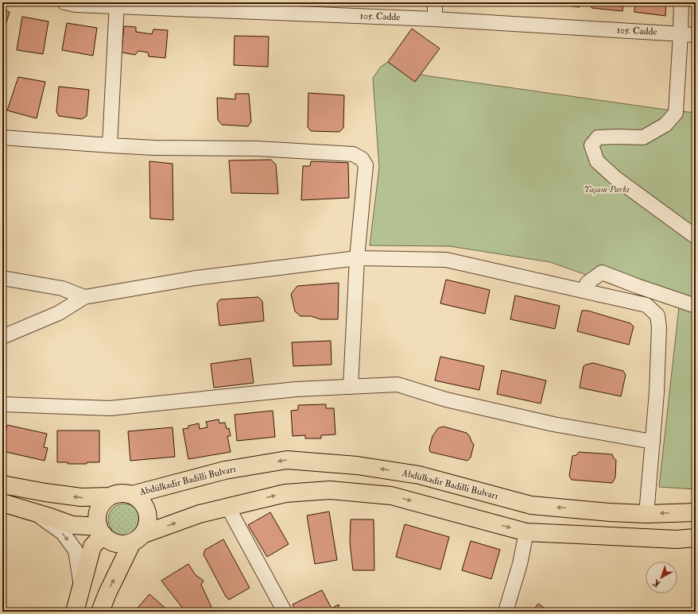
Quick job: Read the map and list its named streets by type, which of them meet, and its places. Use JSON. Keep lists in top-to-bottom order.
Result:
{
  "streets": {
    "main road": ["Abdülkadir Badilli Bulvarı"],
    "street": ["105. Cadde"]
  },
  "parks": ["Yaşam Parkı"],
  "north": "bottom left"
}
